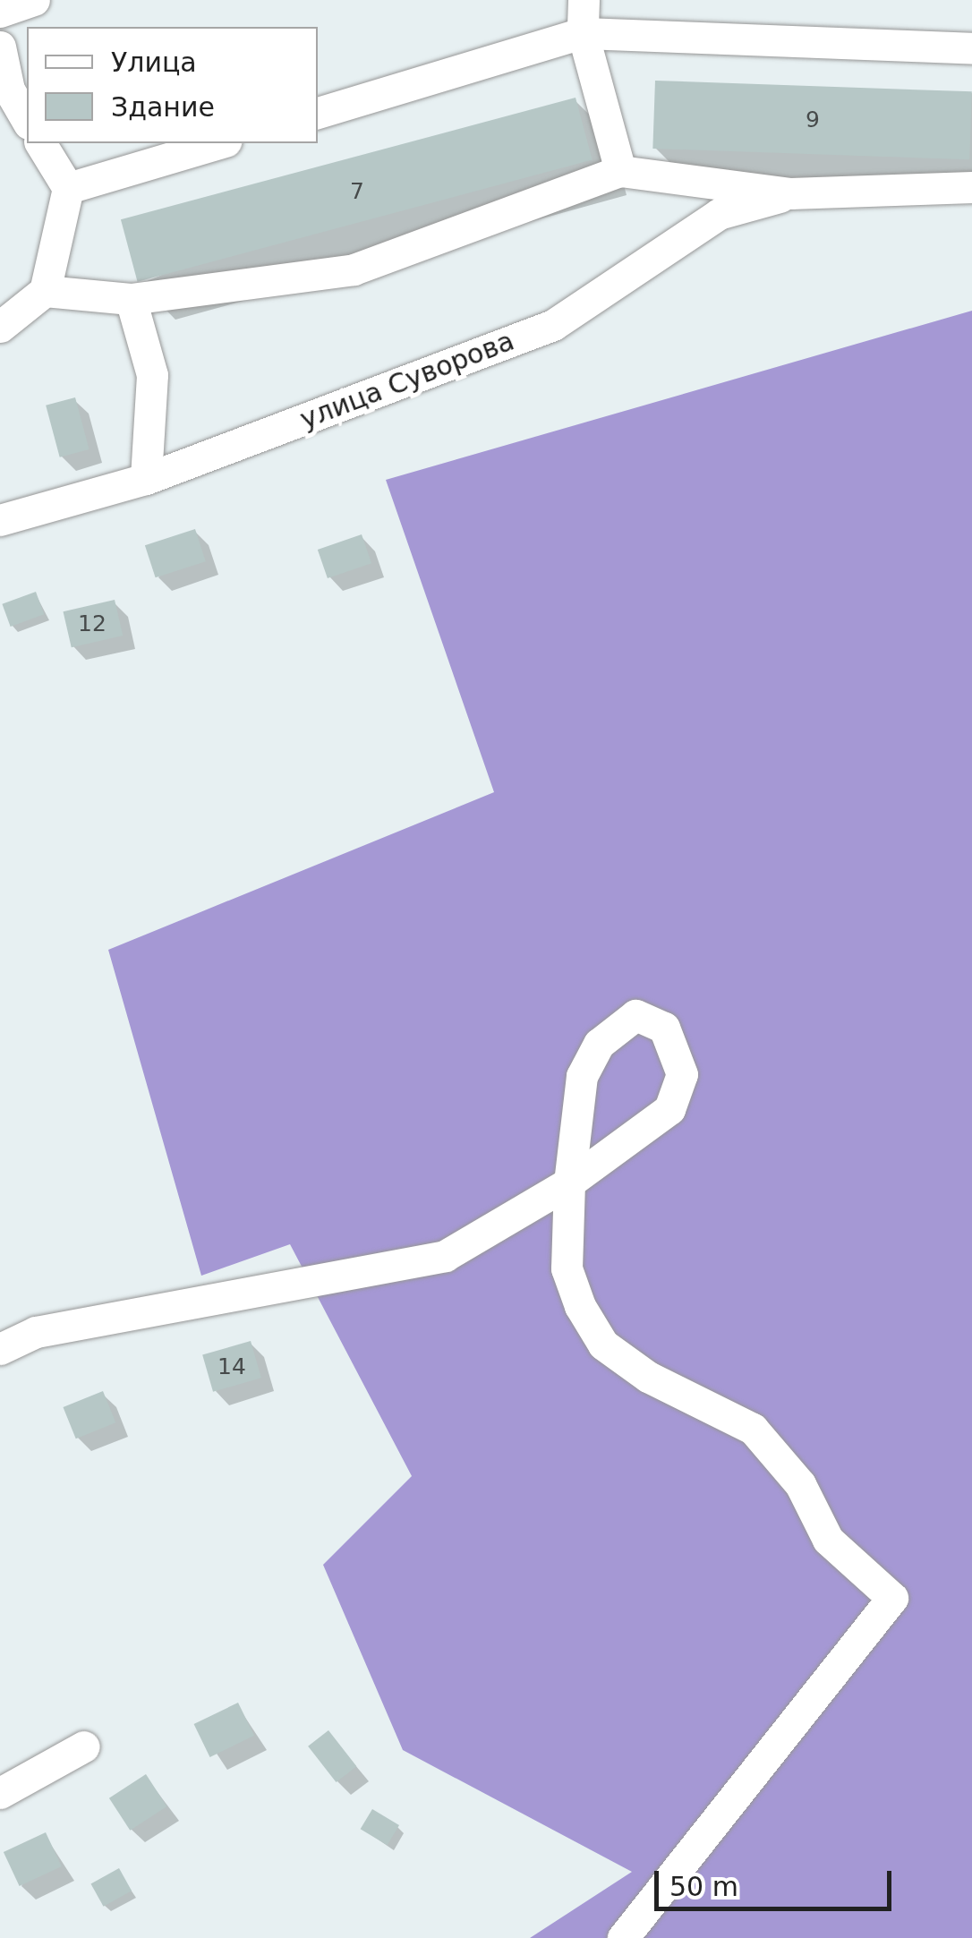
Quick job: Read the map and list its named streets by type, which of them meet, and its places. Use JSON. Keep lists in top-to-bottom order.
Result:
{
  "streets": {
    "street": ["улица Суворова"]
  },
  "house_numbers": [
    "9",
    "7",
    "12",
    "14"
  ],
  "legend": ["Улица", "Здание"],
  "scale_bar": "50 m"
}
